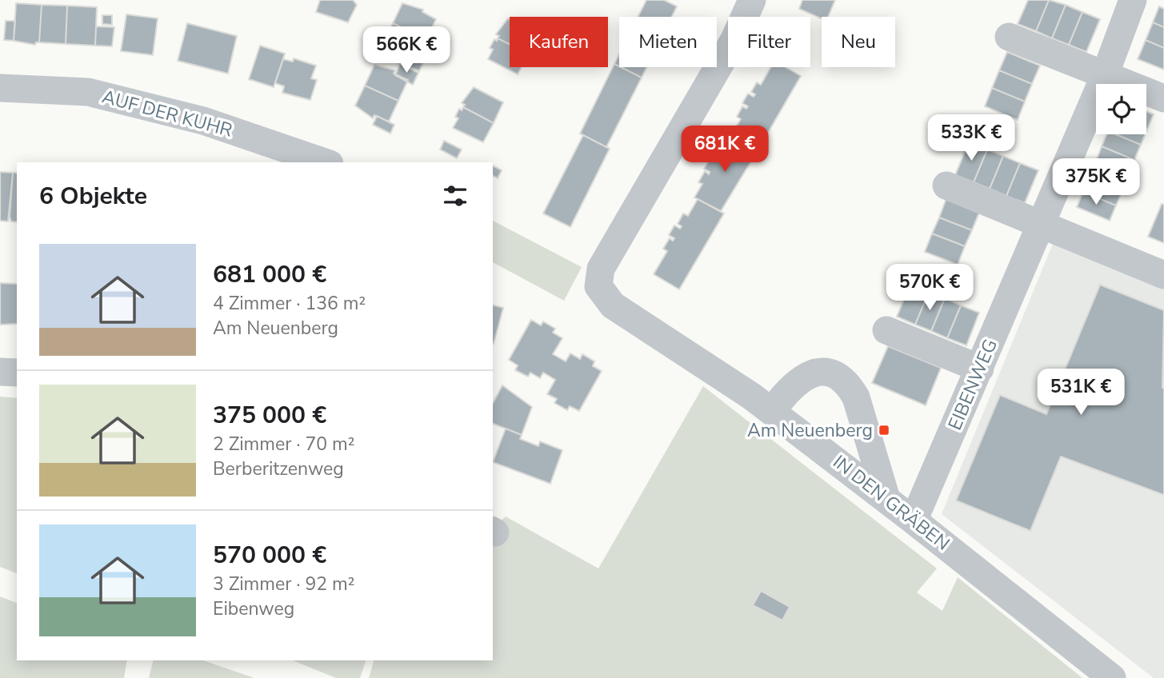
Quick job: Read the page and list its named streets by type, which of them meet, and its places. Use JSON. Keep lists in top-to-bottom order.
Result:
{
  "streets": {
    "street": ["AUF DER KUHR", "EIBENWEG", "IN DEN GRÄBEN"]
  },
  "crossings": [
    ["EIBENWEG", "IN DEN GRÄBEN"]
  ],
  "places": {
    "transit": ["Am Neuenberg"]
  },
  "page": {
    "chip": [
      "Kaufen",
      "Mieten",
      "Filter",
      "Neu"
    ],
    "price": [
      "566K €",
      "533K €",
      "681K €",
      "375K €",
      "570K €",
      "531K €"
    ],
    "heading": "6 Objekte",
    "list": [
      {
        "name": "681 000 €",
        "note": "4 Zimmer · 136 m² · Am Neuenberg"
      },
      {
        "name": "375 000 €",
        "note": "2 Zimmer · 70 m² · Berberitzenweg"
      },
      {
        "name": "570 000 €",
        "note": "3 Zimmer · 92 m² · Eibenweg"
      }
    ]
  }
}
